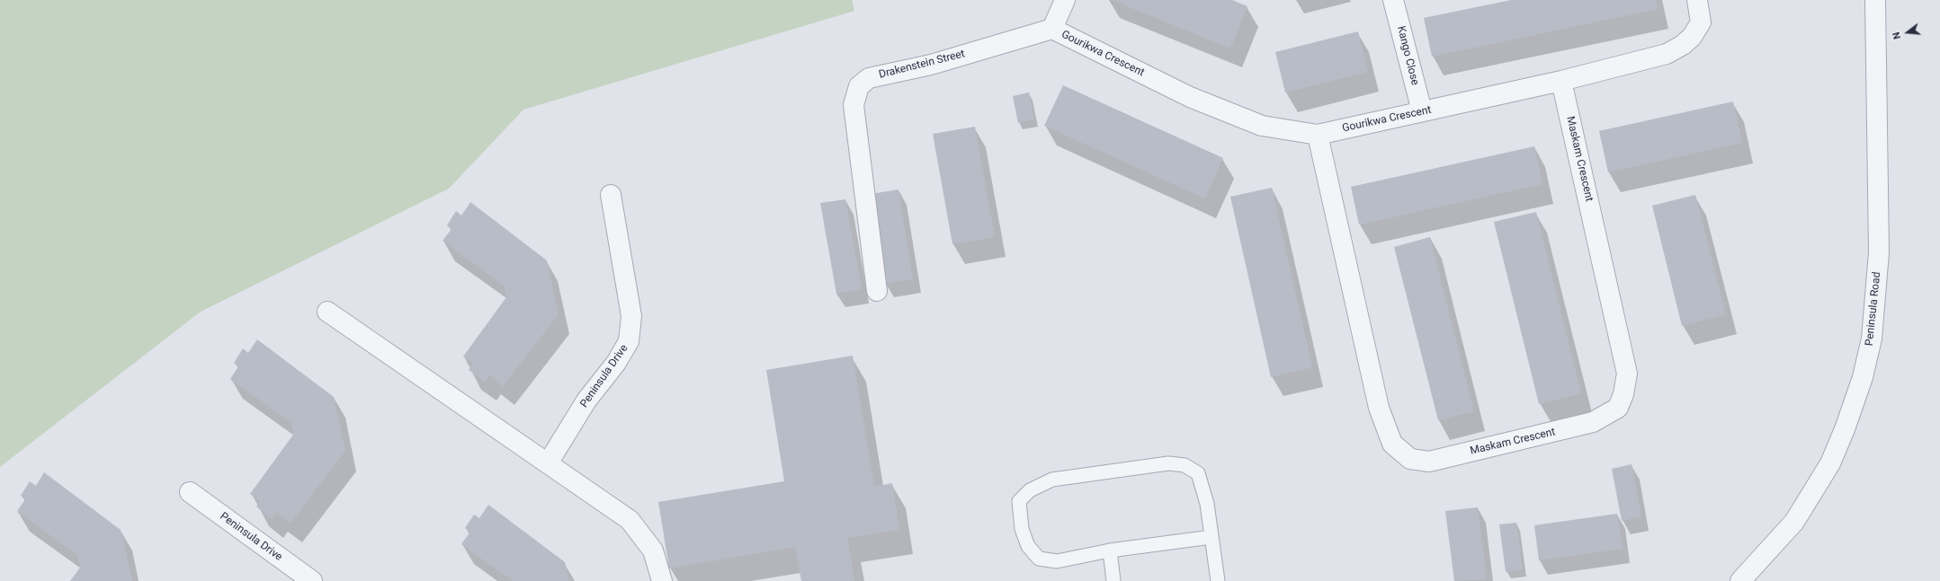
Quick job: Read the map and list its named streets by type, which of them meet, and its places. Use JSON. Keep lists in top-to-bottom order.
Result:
{
  "streets": {
    "street": [
      "Gourikwa Crescent",
      "Kango Close",
      "Drakenstein Street",
      "Maskam Crescent",
      "Peninsula Road",
      "Peninsula Drive"
    ]
  },
  "crossings": [
    ["Gourikwa Crescent", "Kango Close"],
    ["Gourikwa Crescent", "Drakenstein Street"],
    ["Gourikwa Crescent", "Maskam Crescent"]
  ],
  "north": "left"
}
